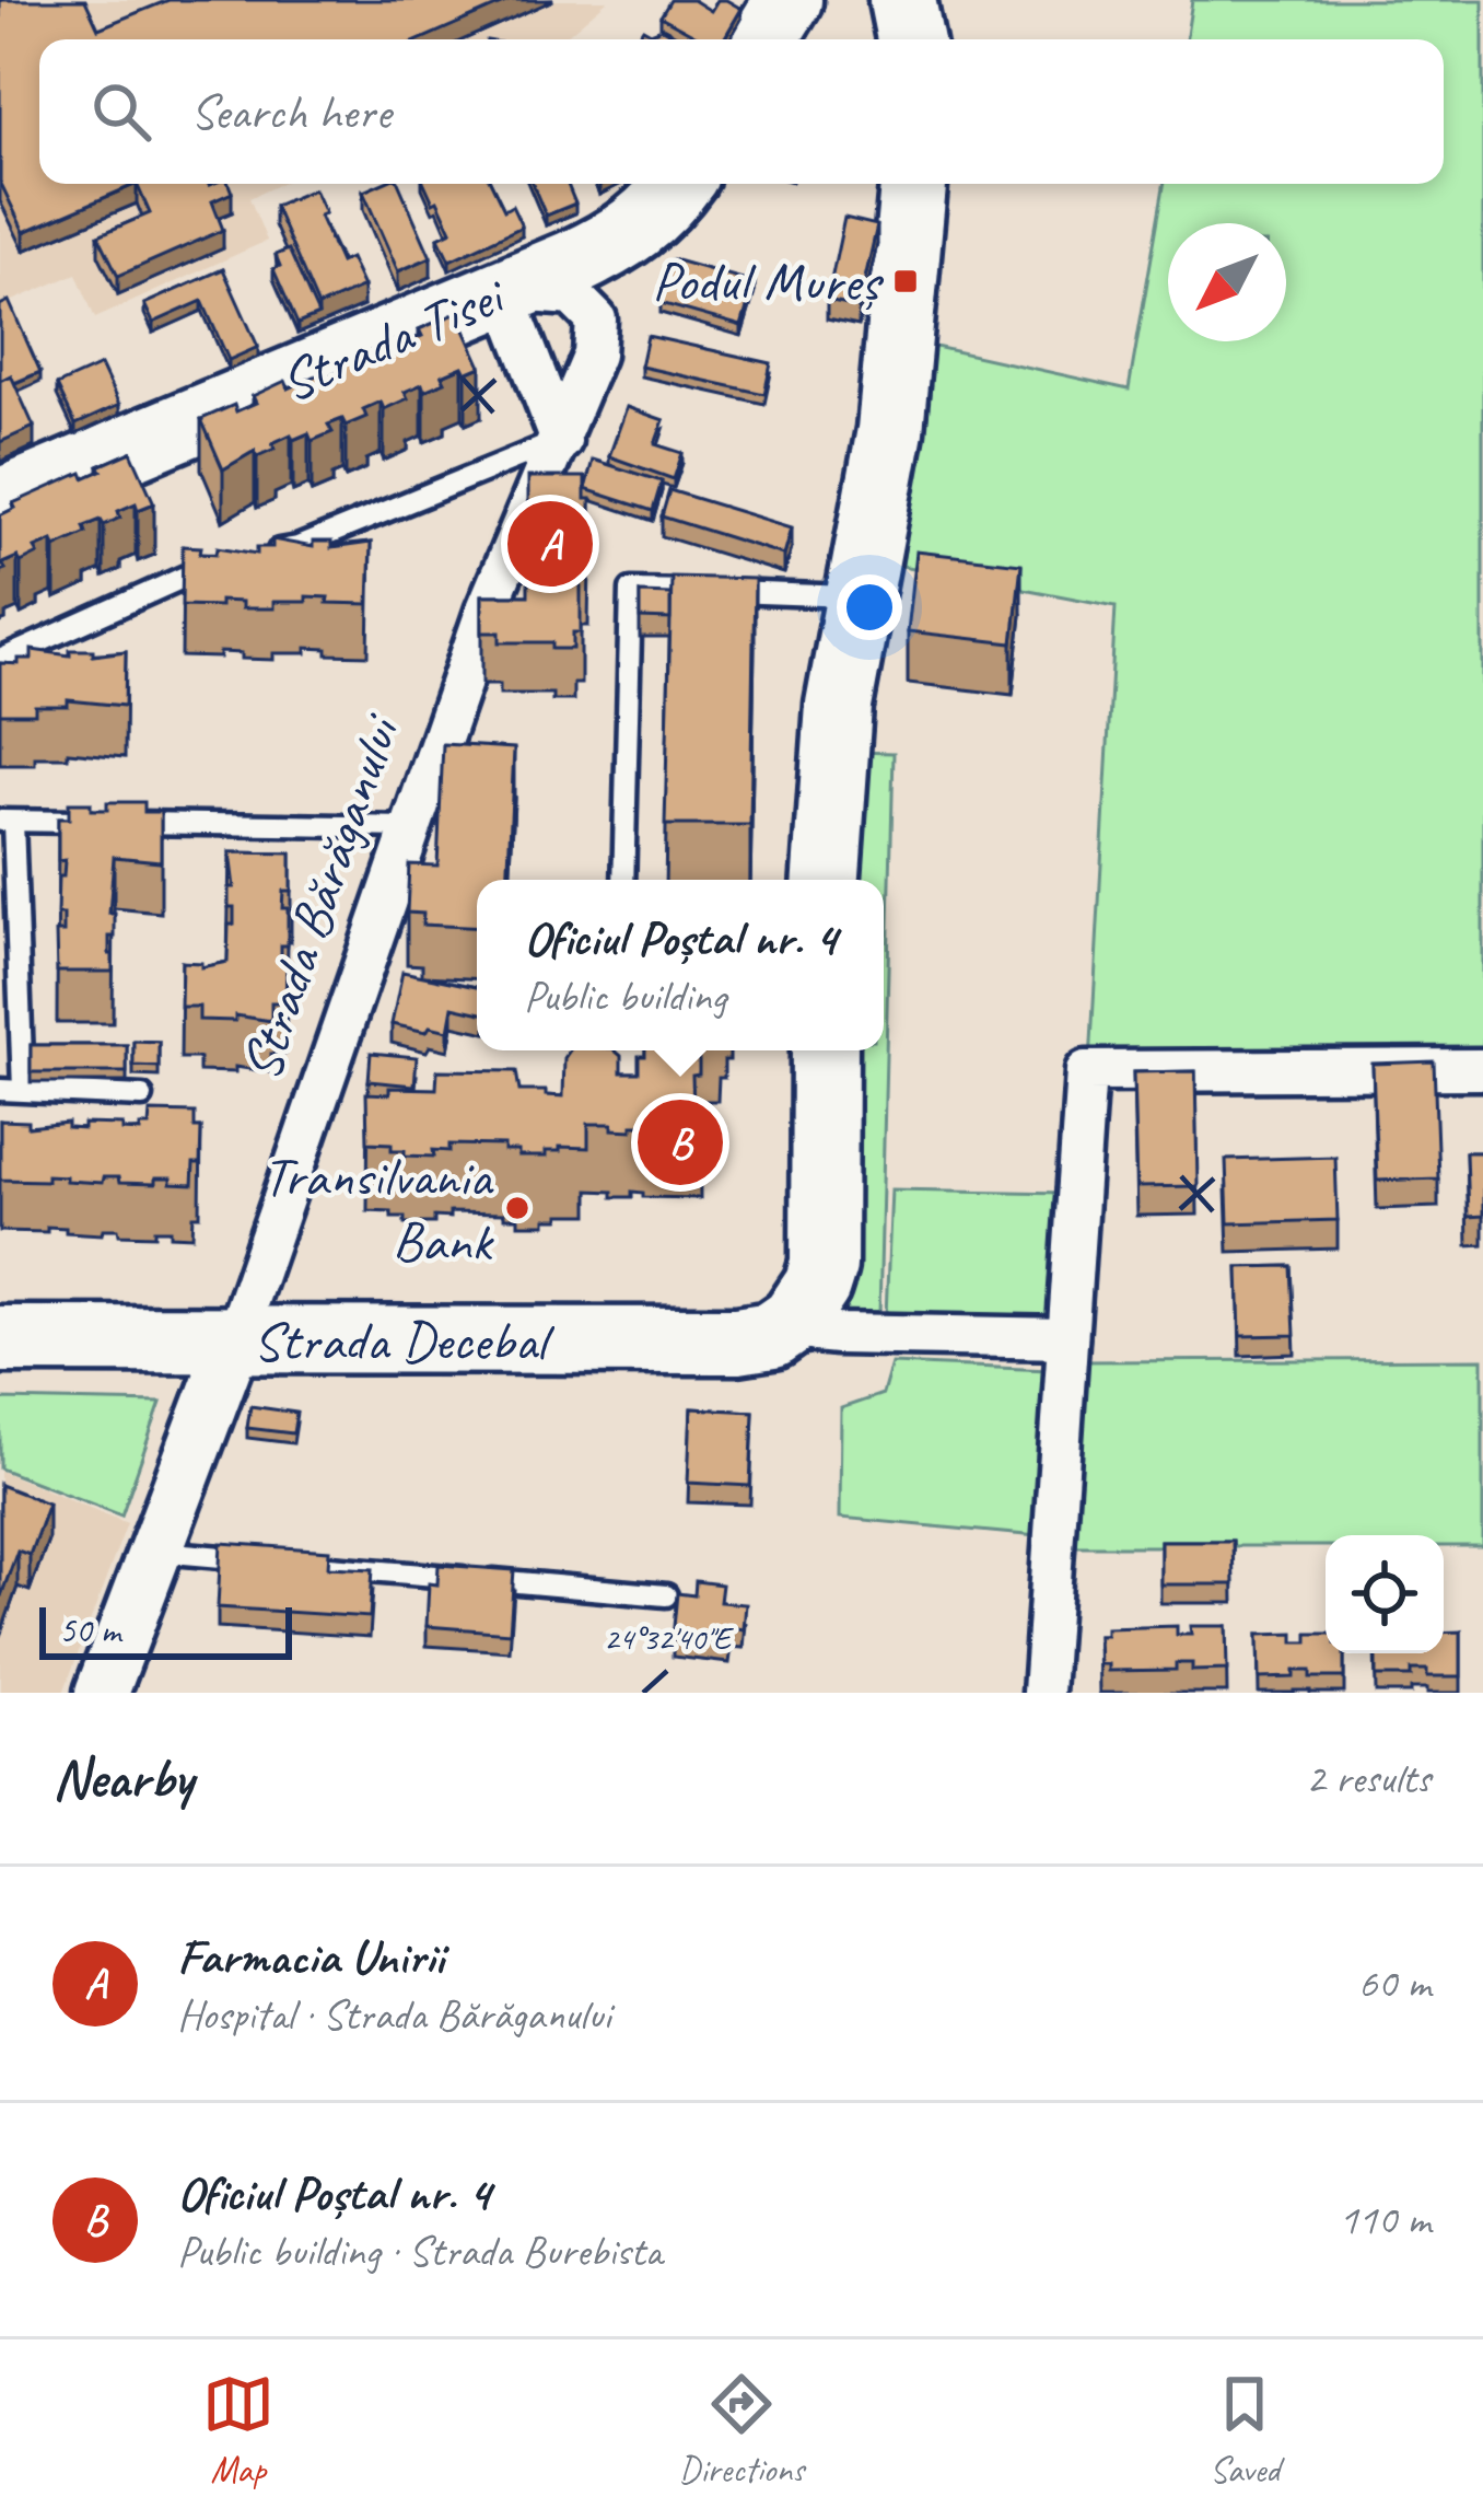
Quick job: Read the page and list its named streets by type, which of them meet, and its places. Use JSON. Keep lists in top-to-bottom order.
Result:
{
  "streets": {
    "main road": ["Strada Tisei", "Strada Decebal"],
    "street": ["Strada Bărăganului"]
  },
  "crossings": [
    ["Strada Tisei", "Strada Bărăganului"],
    ["Strada Bărăganului", "Strada Decebal"]
  ],
  "places": {
    "transit": ["Podul Mureș"],
    "other": ["Transilvania Bank"]
  },
  "scale_bar": "50 m",
  "north": "bottom left",
  "page": {
    "search": "Search here",
    "pins": ["A", "B"],
    "popup": ["Oficiul Poștal nr. 4", "Public building"],
    "scale": "50 m",
    "heading": ["Nearby", "2 results"],
    "list": [
      {
        "mark": "A",
        "name": "Farmacia Unirii",
        "note": "Hospital · Strada Bărăganului",
        "value": "60 m"
      },
      {
        "mark": "B",
        "name": "Oficiul Poștal nr. 4",
        "note": "Public building · Strada Burebista",
        "value": "110 m"
      }
    ],
    "nav": ["Map", "Directions", "Saved"]
  },
  "coordinates": ["24°32'40\"E"]
}
